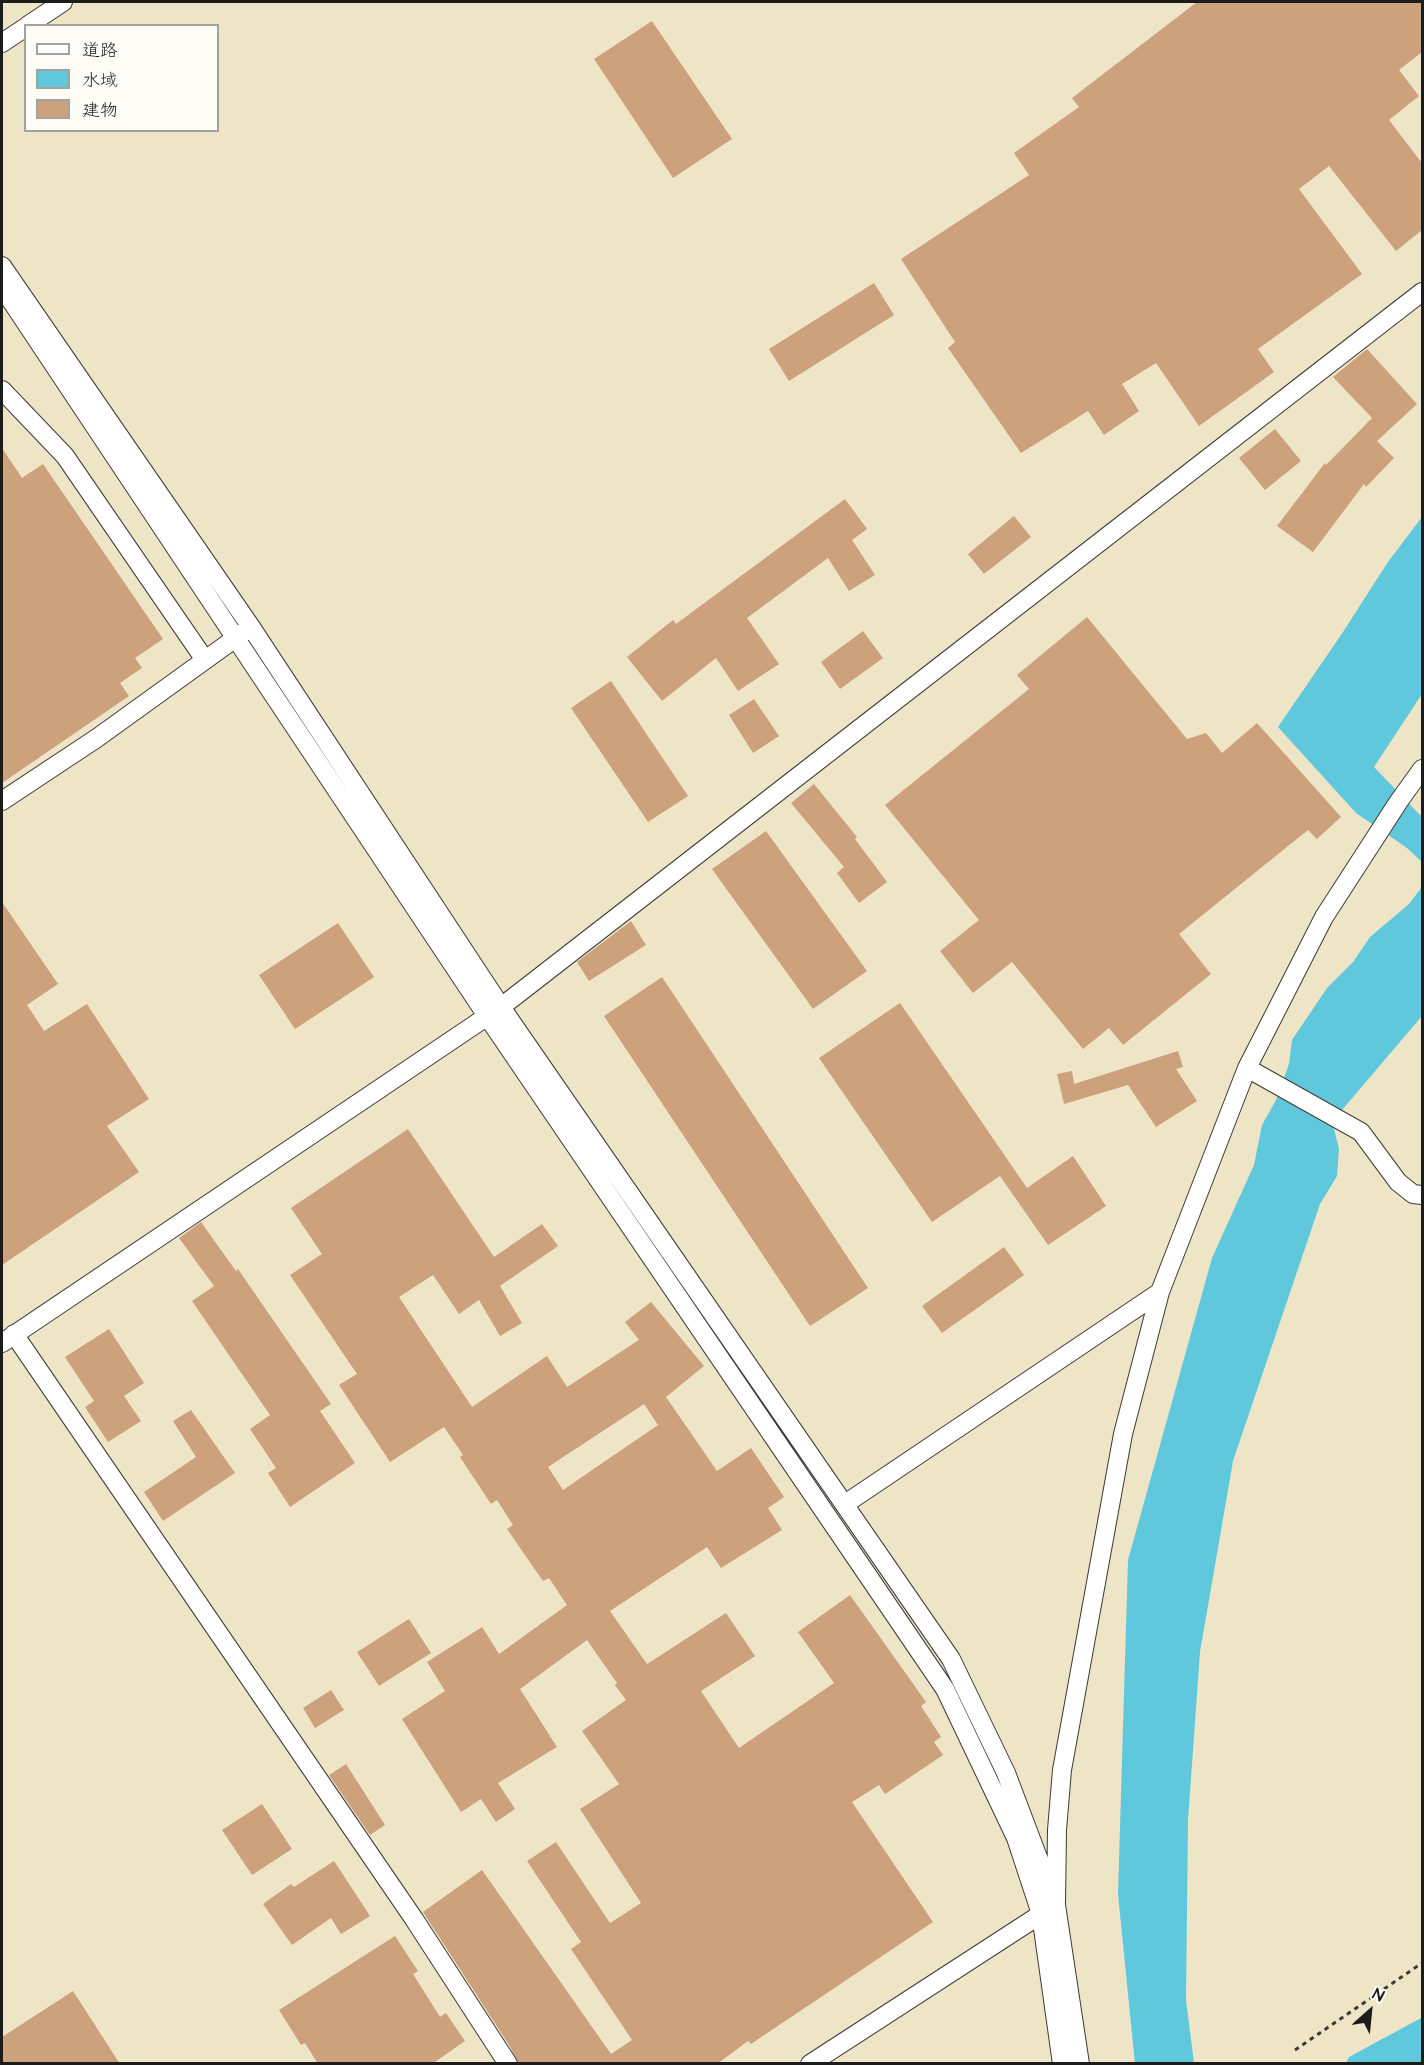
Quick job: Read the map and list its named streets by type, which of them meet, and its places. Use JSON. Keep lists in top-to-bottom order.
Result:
{
  "legend": ["道路", "水域", "建物"],
  "north": "top right"
}
